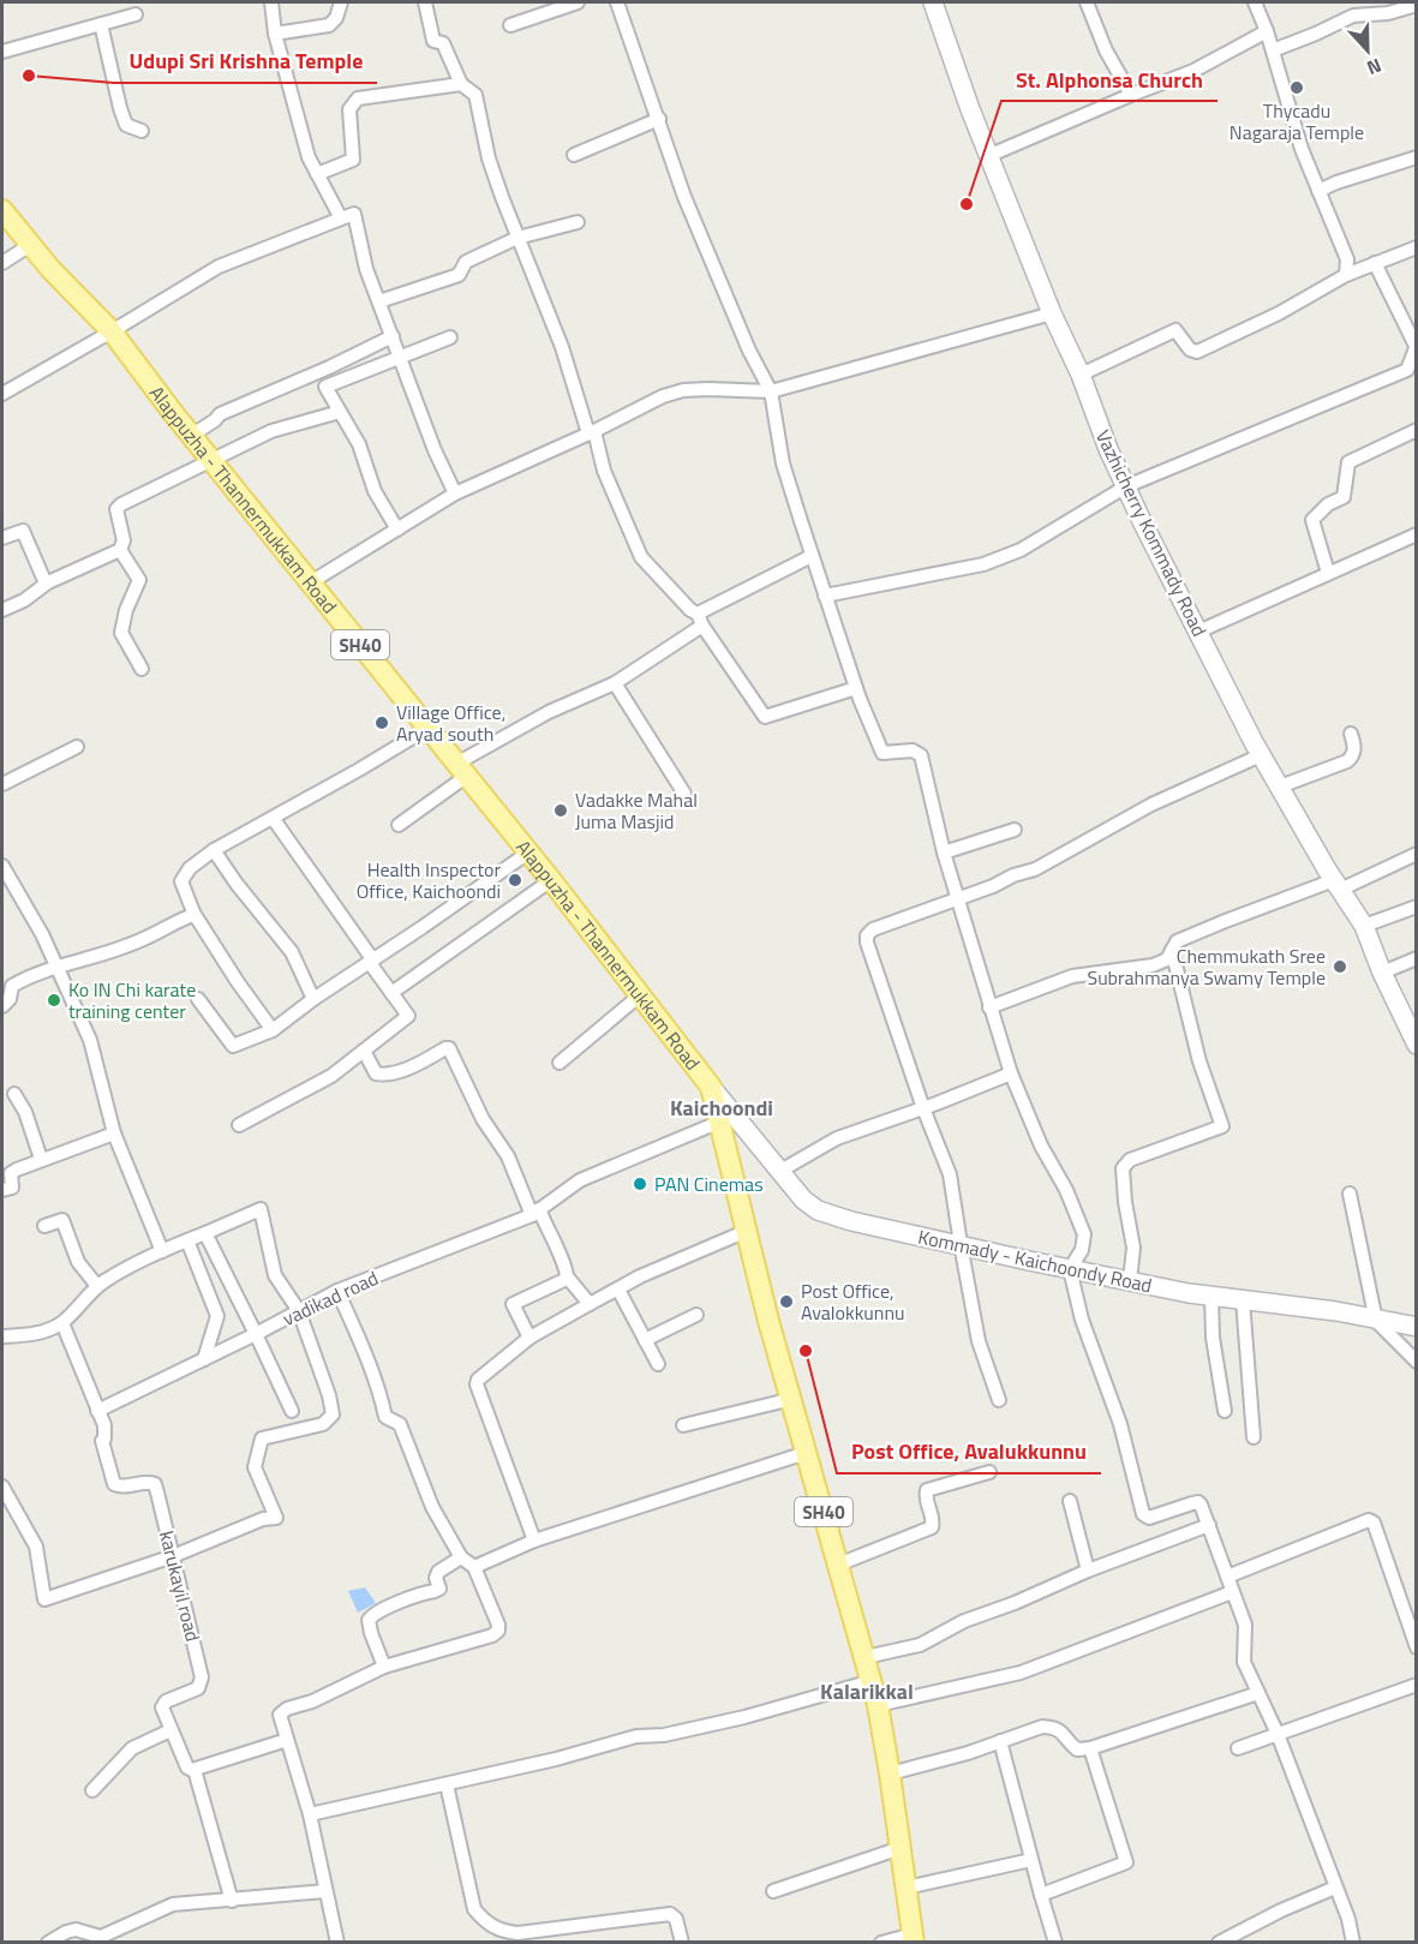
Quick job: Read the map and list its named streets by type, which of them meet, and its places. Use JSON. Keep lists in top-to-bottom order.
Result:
{
  "streets": {
    "main road": [
      "Alappuzha - Thannermukkam Road",
      "Vazhicherry Kommady Road",
      "SH40",
      "Kommady - Kaichoondy Road"
    ],
    "street": ["vadikad road", "karukayil road"]
  },
  "crossings": [
    ["Alappuzha - Thannermukkam Road", "Kommady - Kaichoondy Road"],
    ["Alappuzha - Thannermukkam Road", "vadikad road"],
    ["vadikad road", "karukayil road"]
  ],
  "districts": ["Kaichoondi", "Kalarikkal"],
  "places": [
    "Udupi Sri Krishna Temple",
    "Thycadu Nagaraja Temple",
    "St. Alphonsa Church",
    "Village Office, Aryad south",
    "Vadakke Mahal Juma Masjid",
    "Health Inspector Office, Kaichoondi",
    "Chemmukath Sree Subrahmanya Swamy Temple",
    "Ko IN Chi karate training center",
    "PAN Cinemas",
    "Post Office, Avalokkunnu",
    "Post Office, Avalukkunnu"
  ],
  "north": "bottom"
}
